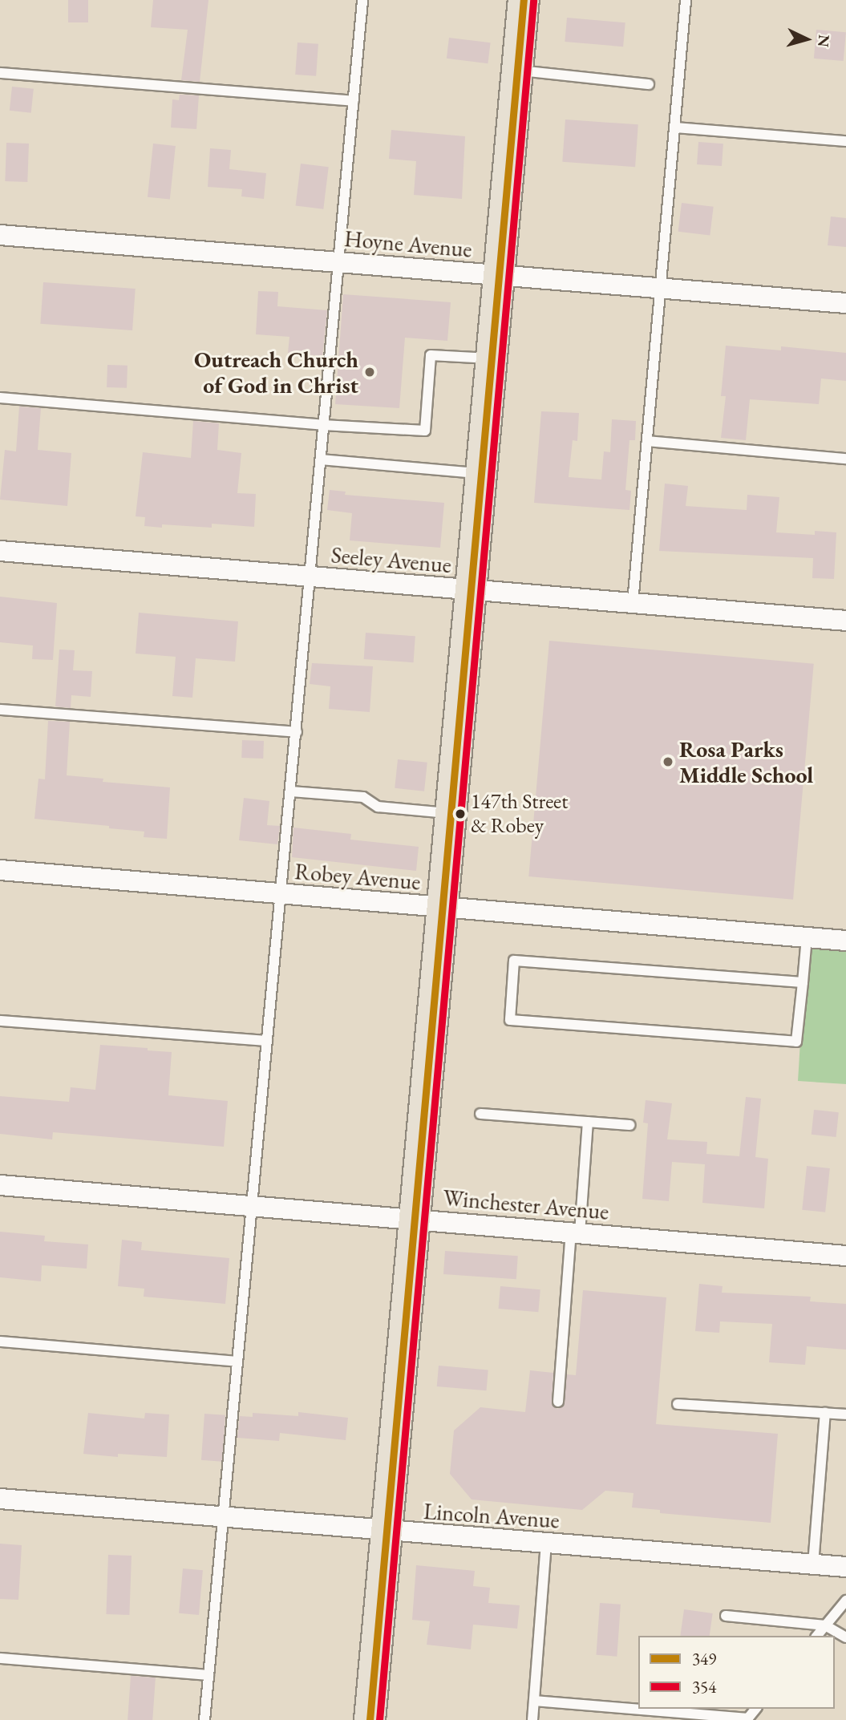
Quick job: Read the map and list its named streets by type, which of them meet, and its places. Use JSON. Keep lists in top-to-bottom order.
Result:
{
  "streets": {
    "street": [
      "Hoyne Avenue",
      "Seeley Avenue",
      "Robey Avenue",
      "Winchester Avenue",
      "Lincoln Avenue"
    ]
  },
  "places": ["Outreach Church of God in Christ", "Rosa Parks Middle School", "147th Street & Robey"],
  "lines": ["transit line 349", "transit line 354"],
  "legend": ["349", "354"],
  "north": "right"
}
